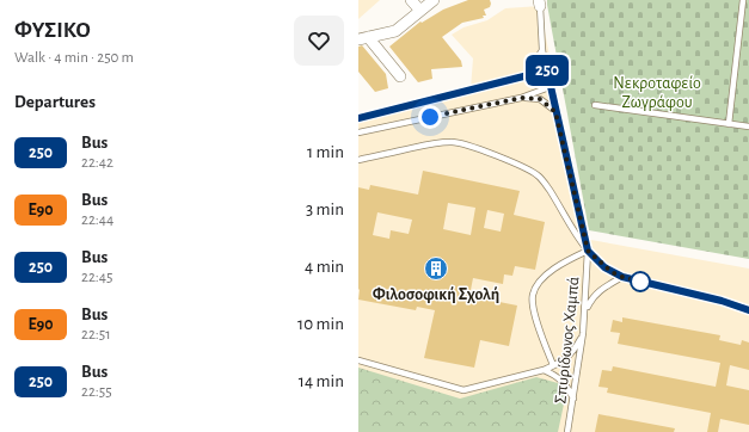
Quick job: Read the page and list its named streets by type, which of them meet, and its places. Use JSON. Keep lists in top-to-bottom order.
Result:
{
  "streets": {
    "lane": ["Σπυρίδωνος Χαμπά"]
  },
  "parks": ["Νεκροταφείο Ζωγράφου"],
  "places": {
    "building": ["Φιλοσοφική Σχολή"]
  },
  "lines": ["bus line 250"],
  "page": {
    "heading": [
      ["ΦΥΣΙΚΟ", "Walk · 4 min · 250 m"],
      "Departures"
    ],
    "on_map": "250",
    "list": [
      {
        "mark": "250",
        "name": "Bus",
        "note": "22:42",
        "value": "1 min"
      },
      {
        "mark": "Ε90",
        "name": "Bus",
        "note": "22:44",
        "value": "3 min"
      },
      {
        "mark": "250",
        "name": "Bus",
        "note": "22:45",
        "value": "4 min"
      },
      {
        "mark": "Ε90",
        "name": "Bus",
        "note": "22:51",
        "value": "10 min"
      },
      {
        "mark": "250",
        "name": "Bus",
        "note": "22:55",
        "value": "14 min"
      }
    ]
  }
}
